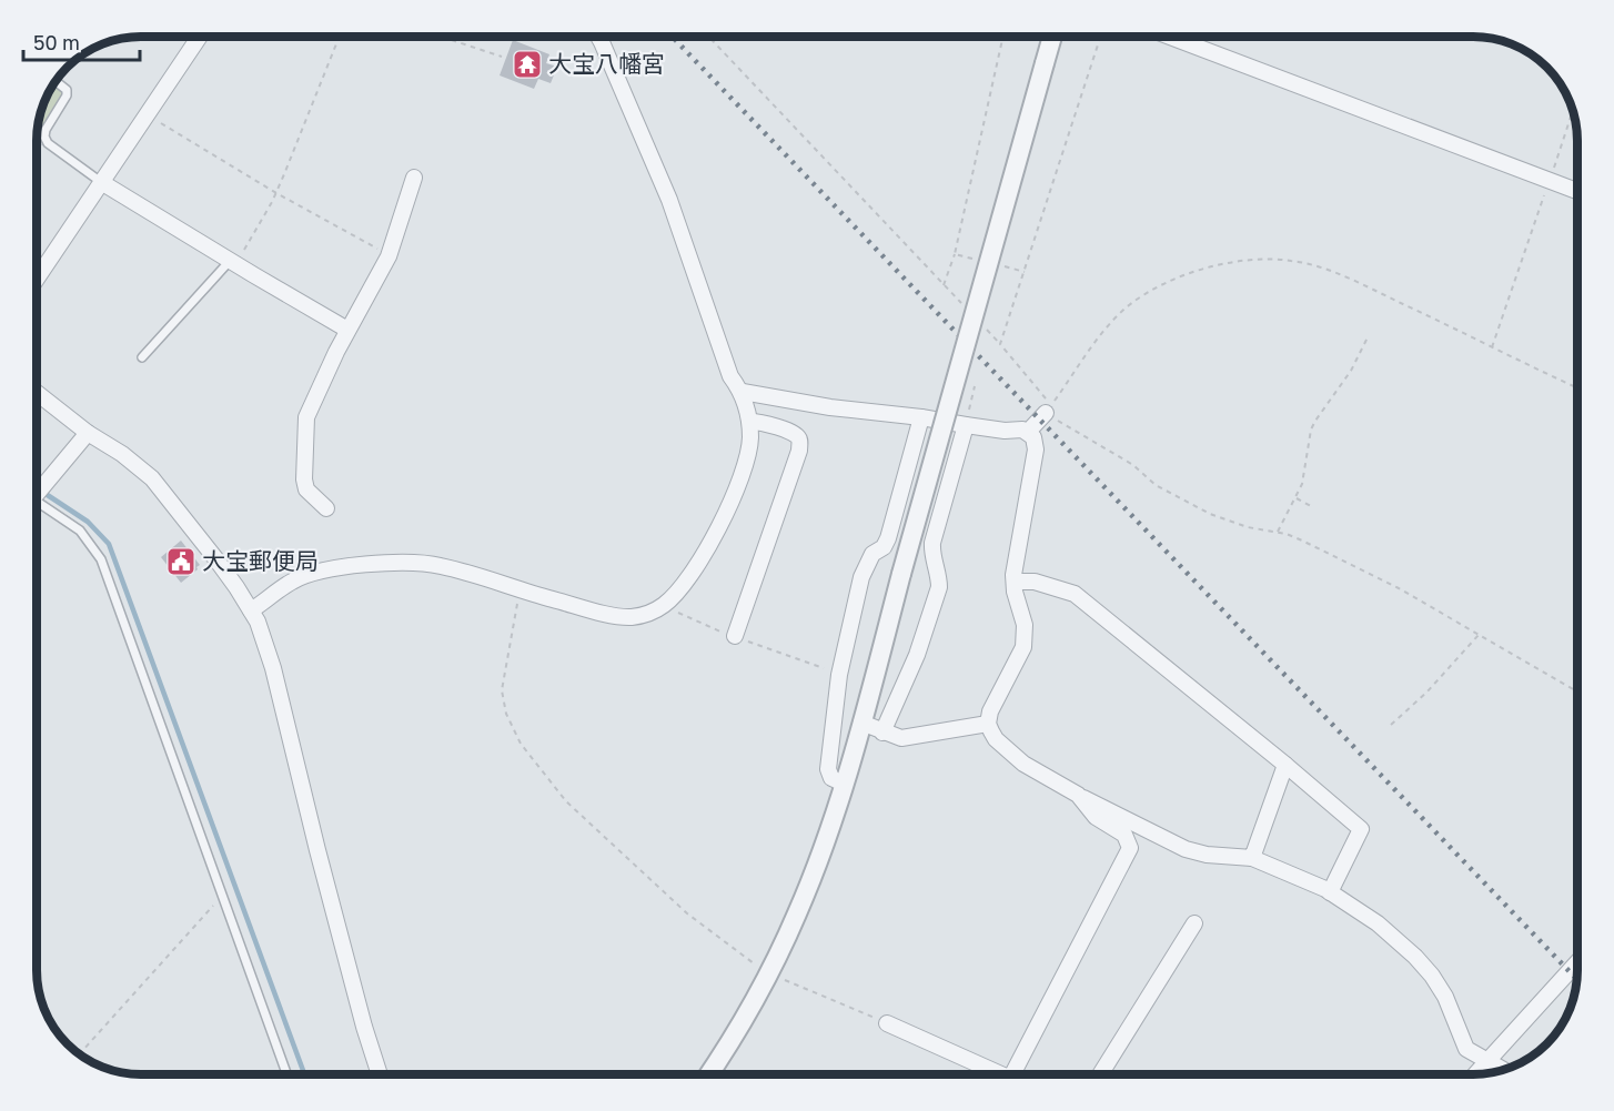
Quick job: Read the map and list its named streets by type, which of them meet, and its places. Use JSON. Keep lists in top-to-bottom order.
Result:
{
  "places": {
    "temple": ["大宝八幡宮"],
    "public building": ["大宝郵便局"]
  },
  "scale_bar": "50 m"
}
